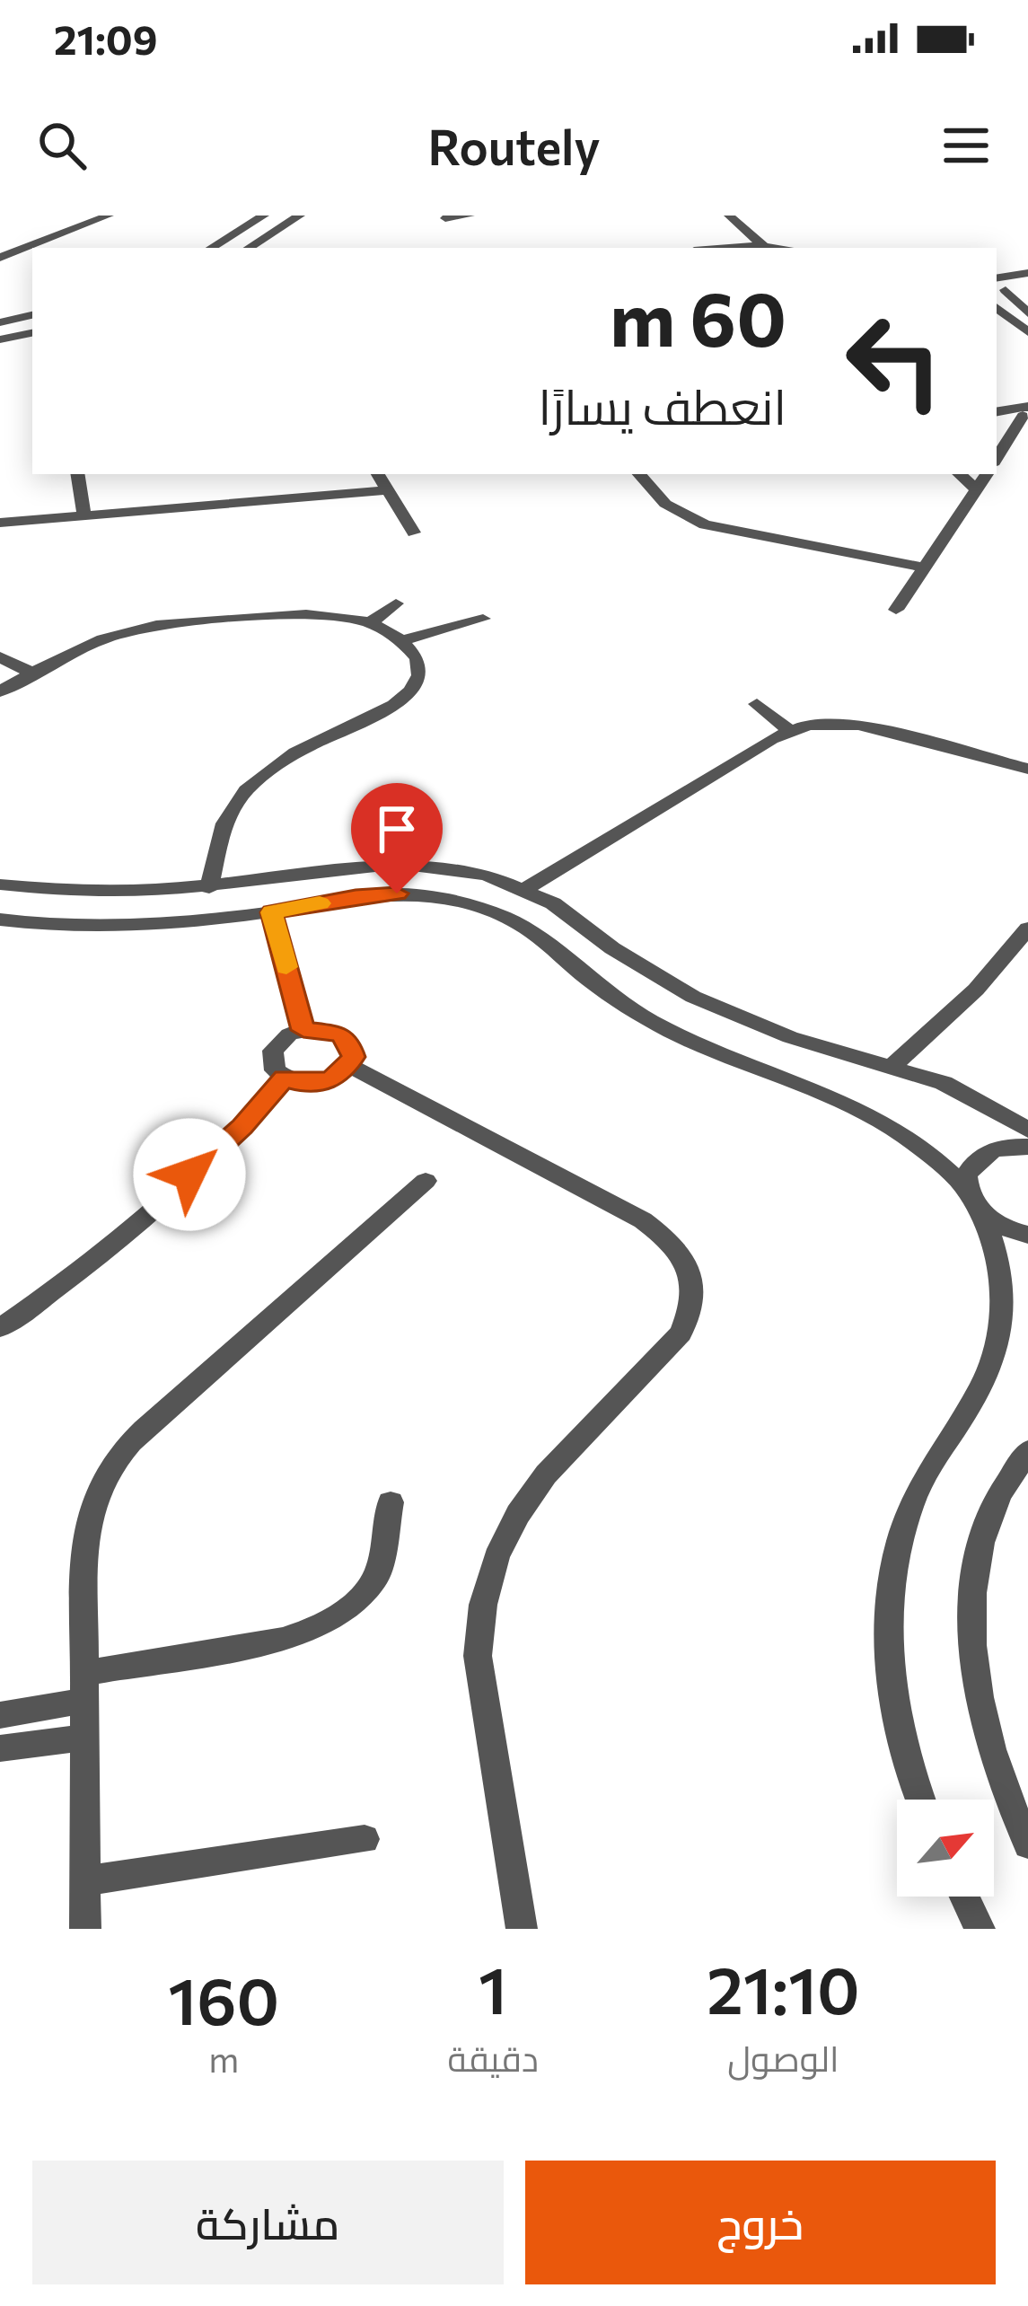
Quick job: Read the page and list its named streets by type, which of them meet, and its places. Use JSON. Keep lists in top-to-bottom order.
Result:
{
  "north": "top right",
  "page": {
    "status": "21:09",
    "header": "Routely",
    "turn": ["60 m", "انعطف يسارًا"],
    "eta": [
      "21:10",
      "الوصول",
      "1",
      "دقيقة",
      "160",
      "m"
    ],
    "buttons": ["خروج", "مشاركة"]
  }
}
